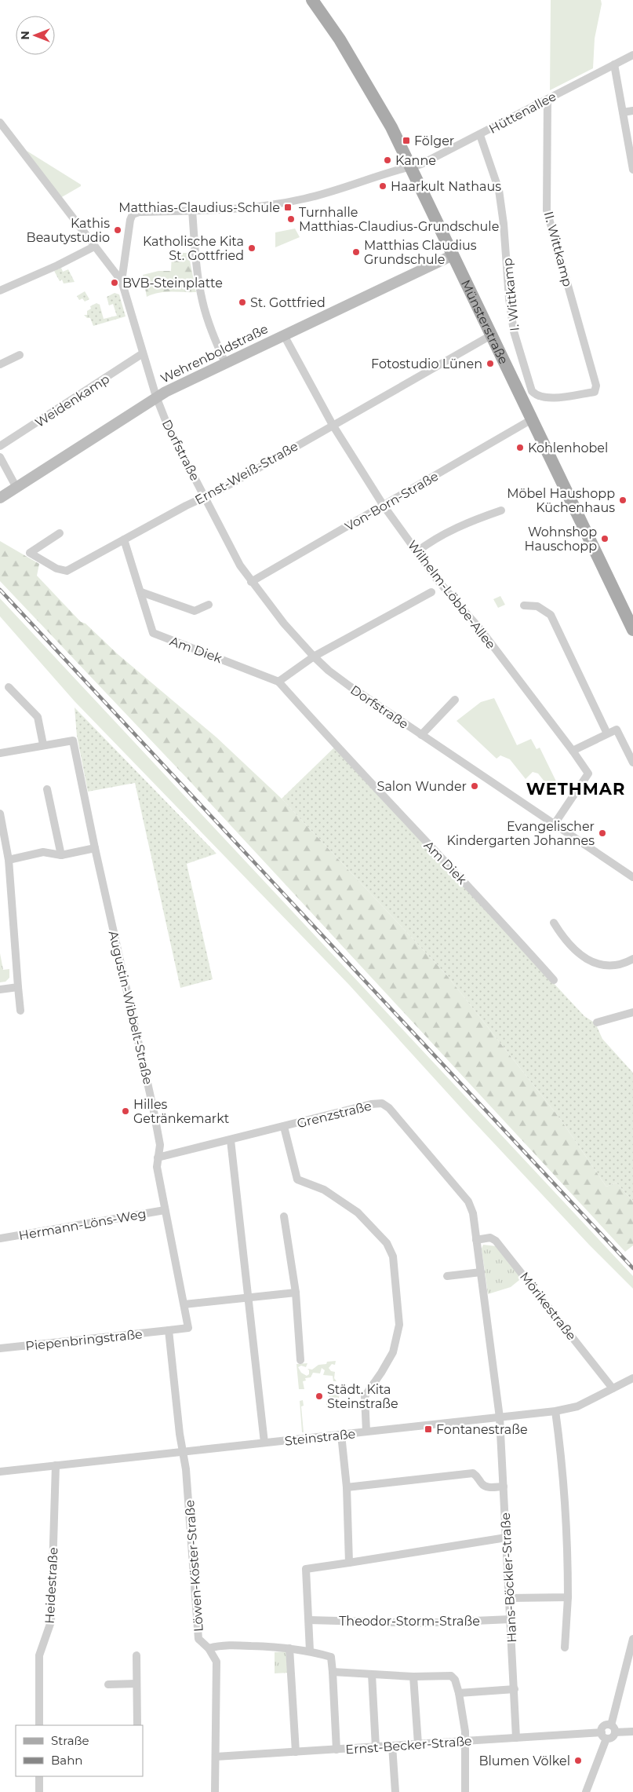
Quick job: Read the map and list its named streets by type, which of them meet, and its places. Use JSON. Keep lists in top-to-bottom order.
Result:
{
  "streets": {
    "main road": ["Münsterstraße"],
    "street": [
      "Hüttenallee",
      "II. Wittkamp",
      "I. Wittkamp",
      "Wehrenboldstraße",
      "Weidenkamp",
      "Dorfstraße",
      "Ernst-Weiß-Straße",
      "Von-Born-Straße",
      "Wilhelm-Löbbe-Allee",
      "Am Diek",
      "Augustin-Wibbelt-Straße",
      "Grenzstraße",
      "Hermann-Löns-Weg",
      "Mörikestraße",
      "Piepenbringstraße",
      "Steinstraße",
      "Löwen-Köster-Straße",
      "Hans-Böckler-Straße",
      "Heidestraße",
      "Theodor-Storm-Straße",
      "Ernst-Becker-Straße"
    ]
  },
  "crossings": [
    ["Hüttenallee", "II. Wittkamp"],
    ["Hüttenallee", "I. Wittkamp"],
    ["Hüttenallee", "Münsterstraße"],
    ["Hüttenallee", "Dorfstraße"],
    ["II. Wittkamp", "I. Wittkamp"],
    ["Münsterstraße", "Wehrenboldstraße"],
    ["Münsterstraße", "Ernst-Weiß-Straße"],
    ["Münsterstraße", "Von-Born-Straße"],
    ["Wehrenboldstraße", "Dorfstraße"],
    ["Wehrenboldstraße", "Wilhelm-Löbbe-Allee"],
    ["Weidenkamp", "Dorfstraße"],
    ["Dorfstraße", "Ernst-Weiß-Straße"],
    ["Dorfstraße", "Von-Born-Straße"],
    ["Dorfstraße", "Wilhelm-Löbbe-Allee"],
    ["Ernst-Weiß-Straße", "Wilhelm-Löbbe-Allee"],
    ["Ernst-Weiß-Straße", "Am Diek"],
    ["Von-Born-Straße", "Wilhelm-Löbbe-Allee"],
    ["Augustin-Wibbelt-Straße", "Grenzstraße"],
    ["Augustin-Wibbelt-Straße", "Hermann-Löns-Weg"],
    ["Augustin-Wibbelt-Straße", "Piepenbringstraße"],
    ["Grenzstraße", "Mörikestraße"],
    ["Grenzstraße", "Steinstraße"],
    ["Grenzstraße", "Hans-Böckler-Straße"],
    ["Mörikestraße", "Steinstraße"],
    ["Steinstraße", "Löwen-Köster-Straße"],
    ["Steinstraße", "Hans-Böckler-Straße"],
    ["Steinstraße", "Heidestraße"],
    ["Löwen-Köster-Straße", "Ernst-Becker-Straße"],
    ["Hans-Böckler-Straße", "Theodor-Storm-Straße"],
    ["Hans-Böckler-Straße", "Ernst-Becker-Straße"]
  ],
  "districts": ["WETHMAR"],
  "places": {
    "transit": ["Fölger", "Matthias-Claudius-Schule", "Fontanestraße"],
    "other": [
      "Kanne",
      "Haarkult Nathaus",
      "Turnhalle Matthias-Claudius-Grundschule",
      "Kathis Beautystudio",
      "Katholische Kita St. Gottfried",
      "Matthias Claudius Grundschule",
      "BVB-Steinplatte",
      "St. Gottfried",
      "Fotostudio Lünen",
      "Kohlenhobel",
      "Möbel Haushopp Küchenhaus",
      "Wohnshop Hauschopp",
      "Salon Wunder",
      "Evangelischer Kindergarten Johannes",
      "Hilles Getränkemarkt",
      "Städt. Kita Steinstraße",
      "Blumen Völkel"
    ]
  },
  "legend": ["Straße", "Bahn"],
  "north": "left"
}
